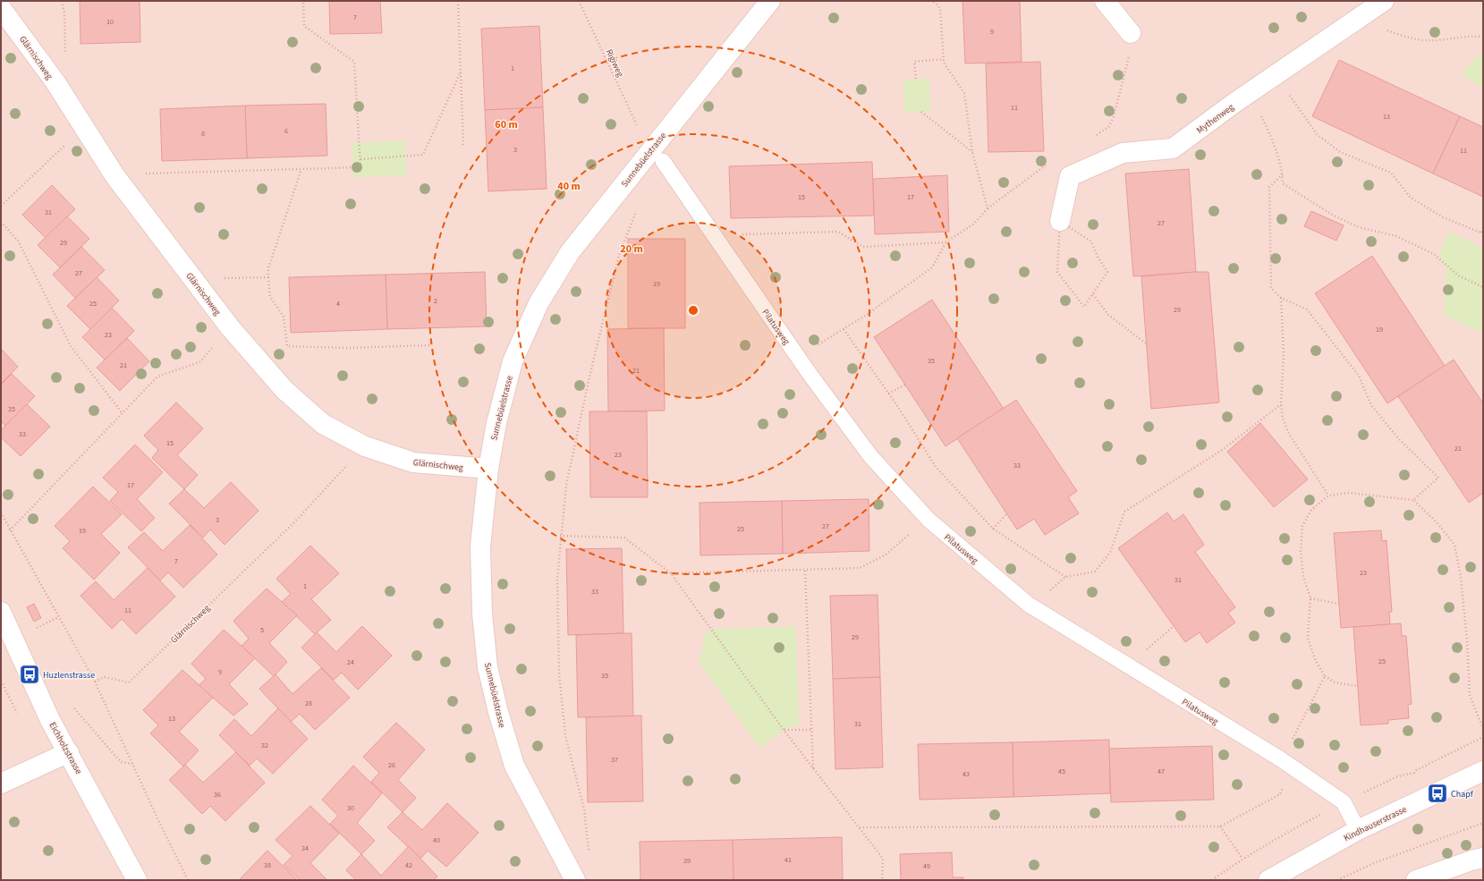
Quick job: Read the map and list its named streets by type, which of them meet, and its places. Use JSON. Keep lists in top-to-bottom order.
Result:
{
  "streets": {
    "street": [
      "Glärnischweg",
      "Mythenweg",
      "Sunnebüelstrasse",
      "Eichholzstrasse",
      "Kindhauserstrasse"
    ],
    "lane": ["Pilatusweg"],
    "path": ["Rigiweg"]
  },
  "crossings": [
    ["Glärnischweg", "Sunnebüelstrasse"],
    ["Pilatusweg", "Kindhauserstrasse"]
  ],
  "places": {
    "bus stop": ["Huzlenstrasse", "Chapf"]
  },
  "house_numbers": [
    "7",
    "10",
    "9",
    "1",
    "11",
    "13",
    "6",
    "8",
    "3",
    "11",
    "15",
    "17",
    "31",
    "27",
    "29",
    "27",
    "19",
    "2",
    "25",
    "4",
    "29",
    "19",
    "23",
    "35",
    "21",
    "21",
    "35",
    "33",
    "15",
    "21",
    "23",
    "33",
    "17",
    "3",
    "27",
    "25",
    "19",
    "7",
    "23",
    "31",
    "1",
    "33",
    "11",
    "5",
    "29",
    "25",
    "24",
    "9",
    "35",
    "28",
    "13",
    "31",
    "32",
    "37",
    "26",
    "45",
    "47",
    "43",
    "36",
    "30",
    "40",
    "34",
    "41",
    "39",
    "38",
    "42",
    "49"
  ],
  "rings": ["60 m", "40 m", "20 m"]
}
